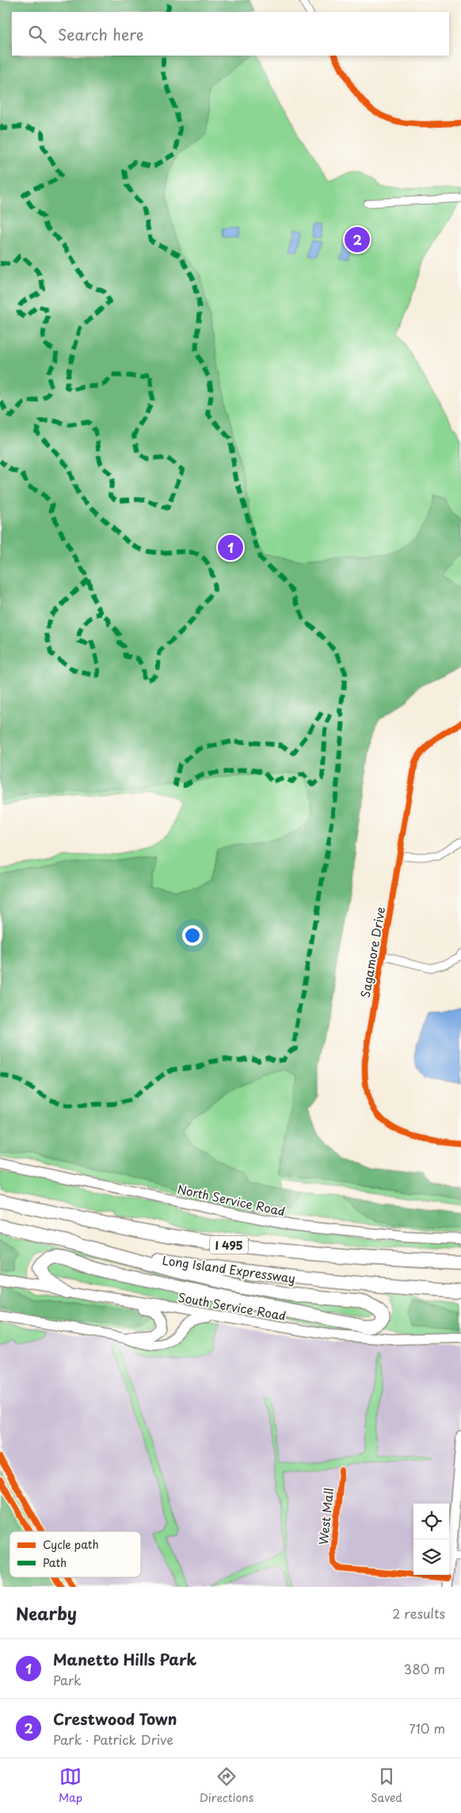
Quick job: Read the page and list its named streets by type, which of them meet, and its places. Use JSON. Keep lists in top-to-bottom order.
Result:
{
  "streets": {
    "highway": ["I 495", "Long Island Expressway"],
    "main road": ["North Service Road", "South Service Road"],
    "street": ["Sagamore Drive", "West Mall"]
  },
  "legend": ["Cycle path", "Path"],
  "page": {
    "search": "Search here",
    "pins": ["2", "1"],
    "heading": ["Nearby", "2 results"],
    "list": [
      {
        "mark": "1",
        "name": "Manetto Hills Park",
        "note": "Park",
        "value": "380 m"
      },
      {
        "mark": "2",
        "name": "Crestwood Town",
        "note": "Park · Patrick Drive",
        "value": "710 m"
      }
    ],
    "nav": ["Map", "Directions", "Saved"]
  }
}
